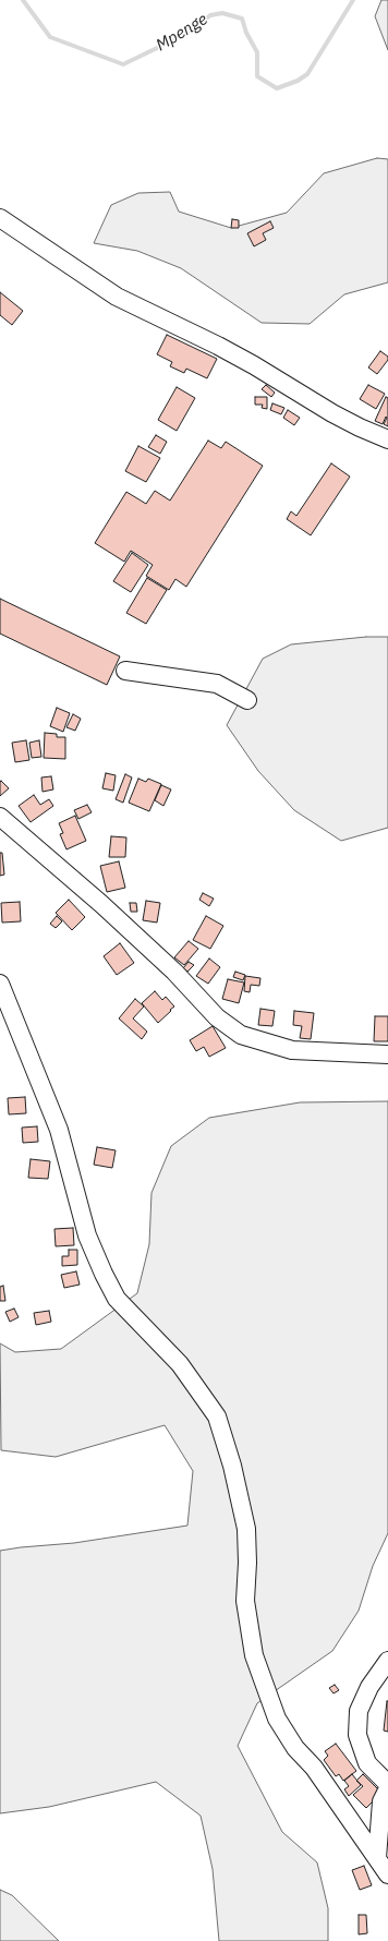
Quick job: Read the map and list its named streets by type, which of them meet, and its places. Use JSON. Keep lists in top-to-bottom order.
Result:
{
  "water": ["Mpenge"]
}
